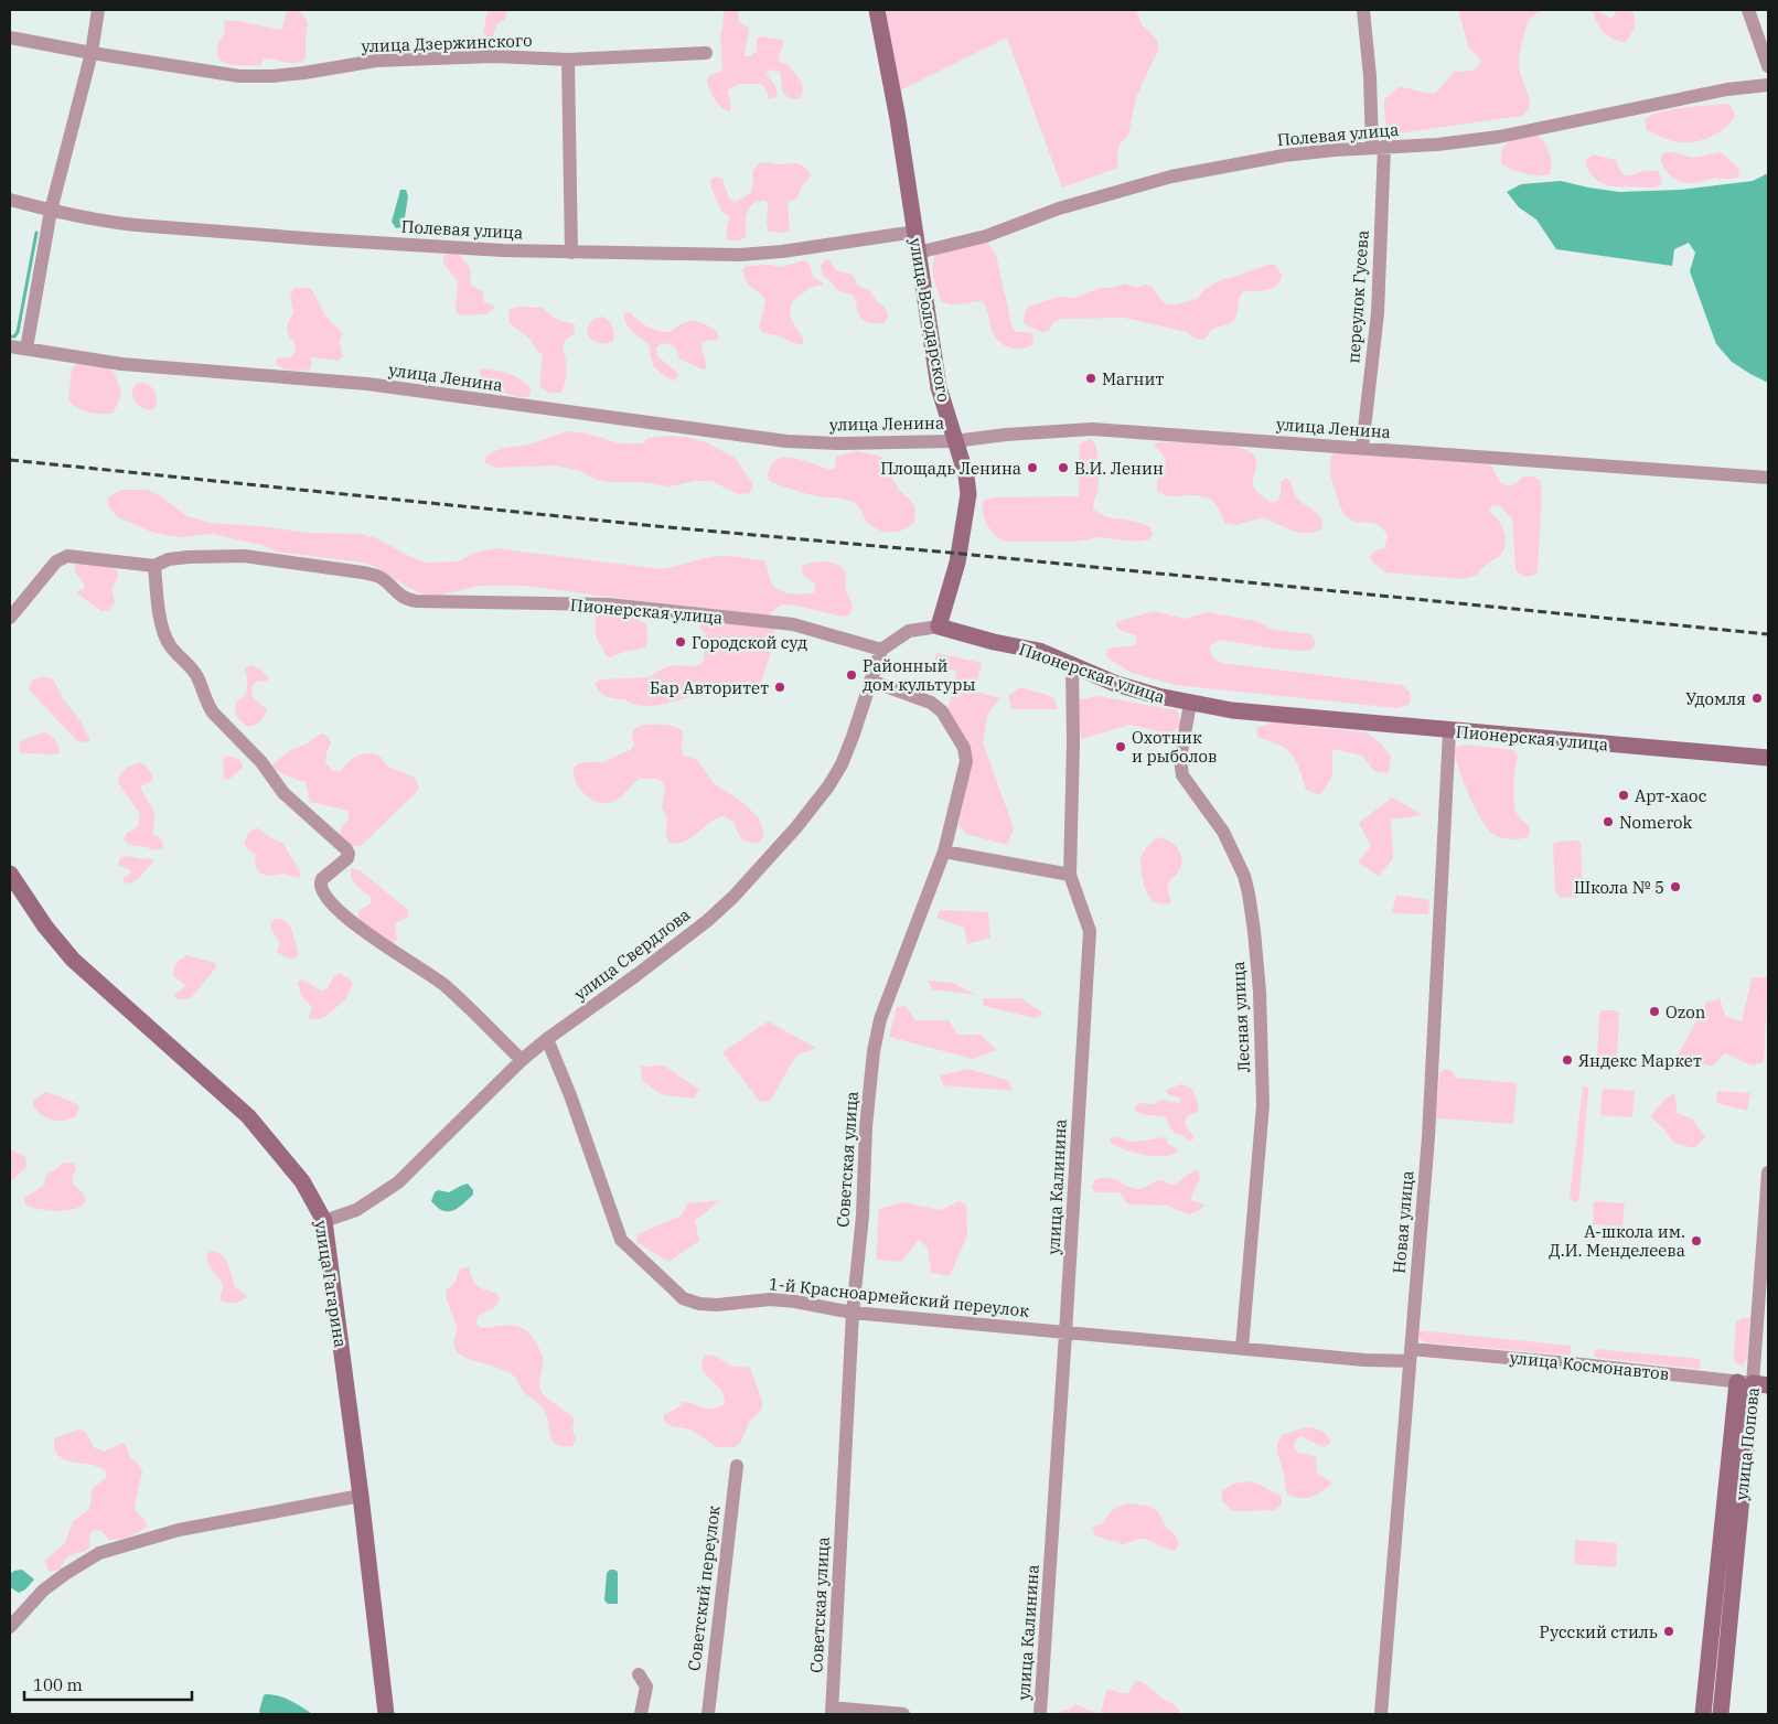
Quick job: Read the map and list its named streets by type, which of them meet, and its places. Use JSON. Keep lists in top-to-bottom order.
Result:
{
  "streets": {
    "main road": [
      "улица Володарского",
      "Пионерская улица",
      "улица Гагарина",
      "улица Попова"
    ],
    "street": [
      "улица Дзержинского",
      "Полевая улица",
      "переулок Гусева",
      "улица Ленина",
      "улица Свердлова",
      "Лесная улица",
      "Советская улица",
      "улица Калинина",
      "Новая улица",
      "1-й Красноармейский переулок",
      "улица Космонавтов",
      "Советский переулок"
    ]
  },
  "crossings": [
    ["Полевая улица", "переулок Гусева"],
    ["Полевая улица", "улица Володарского"],
    ["переулок Гусева", "улица Ленина"],
    ["улица Володарского", "улица Ленина"],
    ["улица Володарского", "Пионерская улица"],
    ["Пионерская улица", "улица Свердлова"],
    ["Пионерская улица", "Лесная улица"],
    ["Пионерская улица", "улица Калинина"],
    ["Пионерская улица", "Новая улица"],
    ["улица Свердлова", "Советская улица"],
    ["улица Свердлова", "улица Гагарина"],
    ["улица Свердлова", "1-й Красноармейский переулок"],
    ["Лесная улица", "1-й Красноармейский переулок"],
    ["Советская улица", "1-й Красноармейский переулок"],
    ["улица Калинина", "1-й Красноармейский переулок"],
    ["Новая улица", "1-й Красноармейский переулок"],
    ["Новая улица", "улица Космонавтов"],
    ["1-й Красноармейский переулок", "улица Космонавтов"],
    ["улица Космонавтов", "улица Попова"]
  ],
  "places": [
    "Магнит",
    "Площадь Ленина",
    "В.И. Ленин",
    "Городской суд",
    "Районный дом культуры",
    "Бар Авторитет",
    "Удомля",
    "Охотник и рыболов",
    "Арт-хаос",
    "Nomerok",
    "Школа № 5",
    "Ozon",
    "Яндекс Маркет",
    "А-школа им. Д.И. Менделеева",
    "Русский стиль"
  ],
  "scale_bar": "100 m"
}
